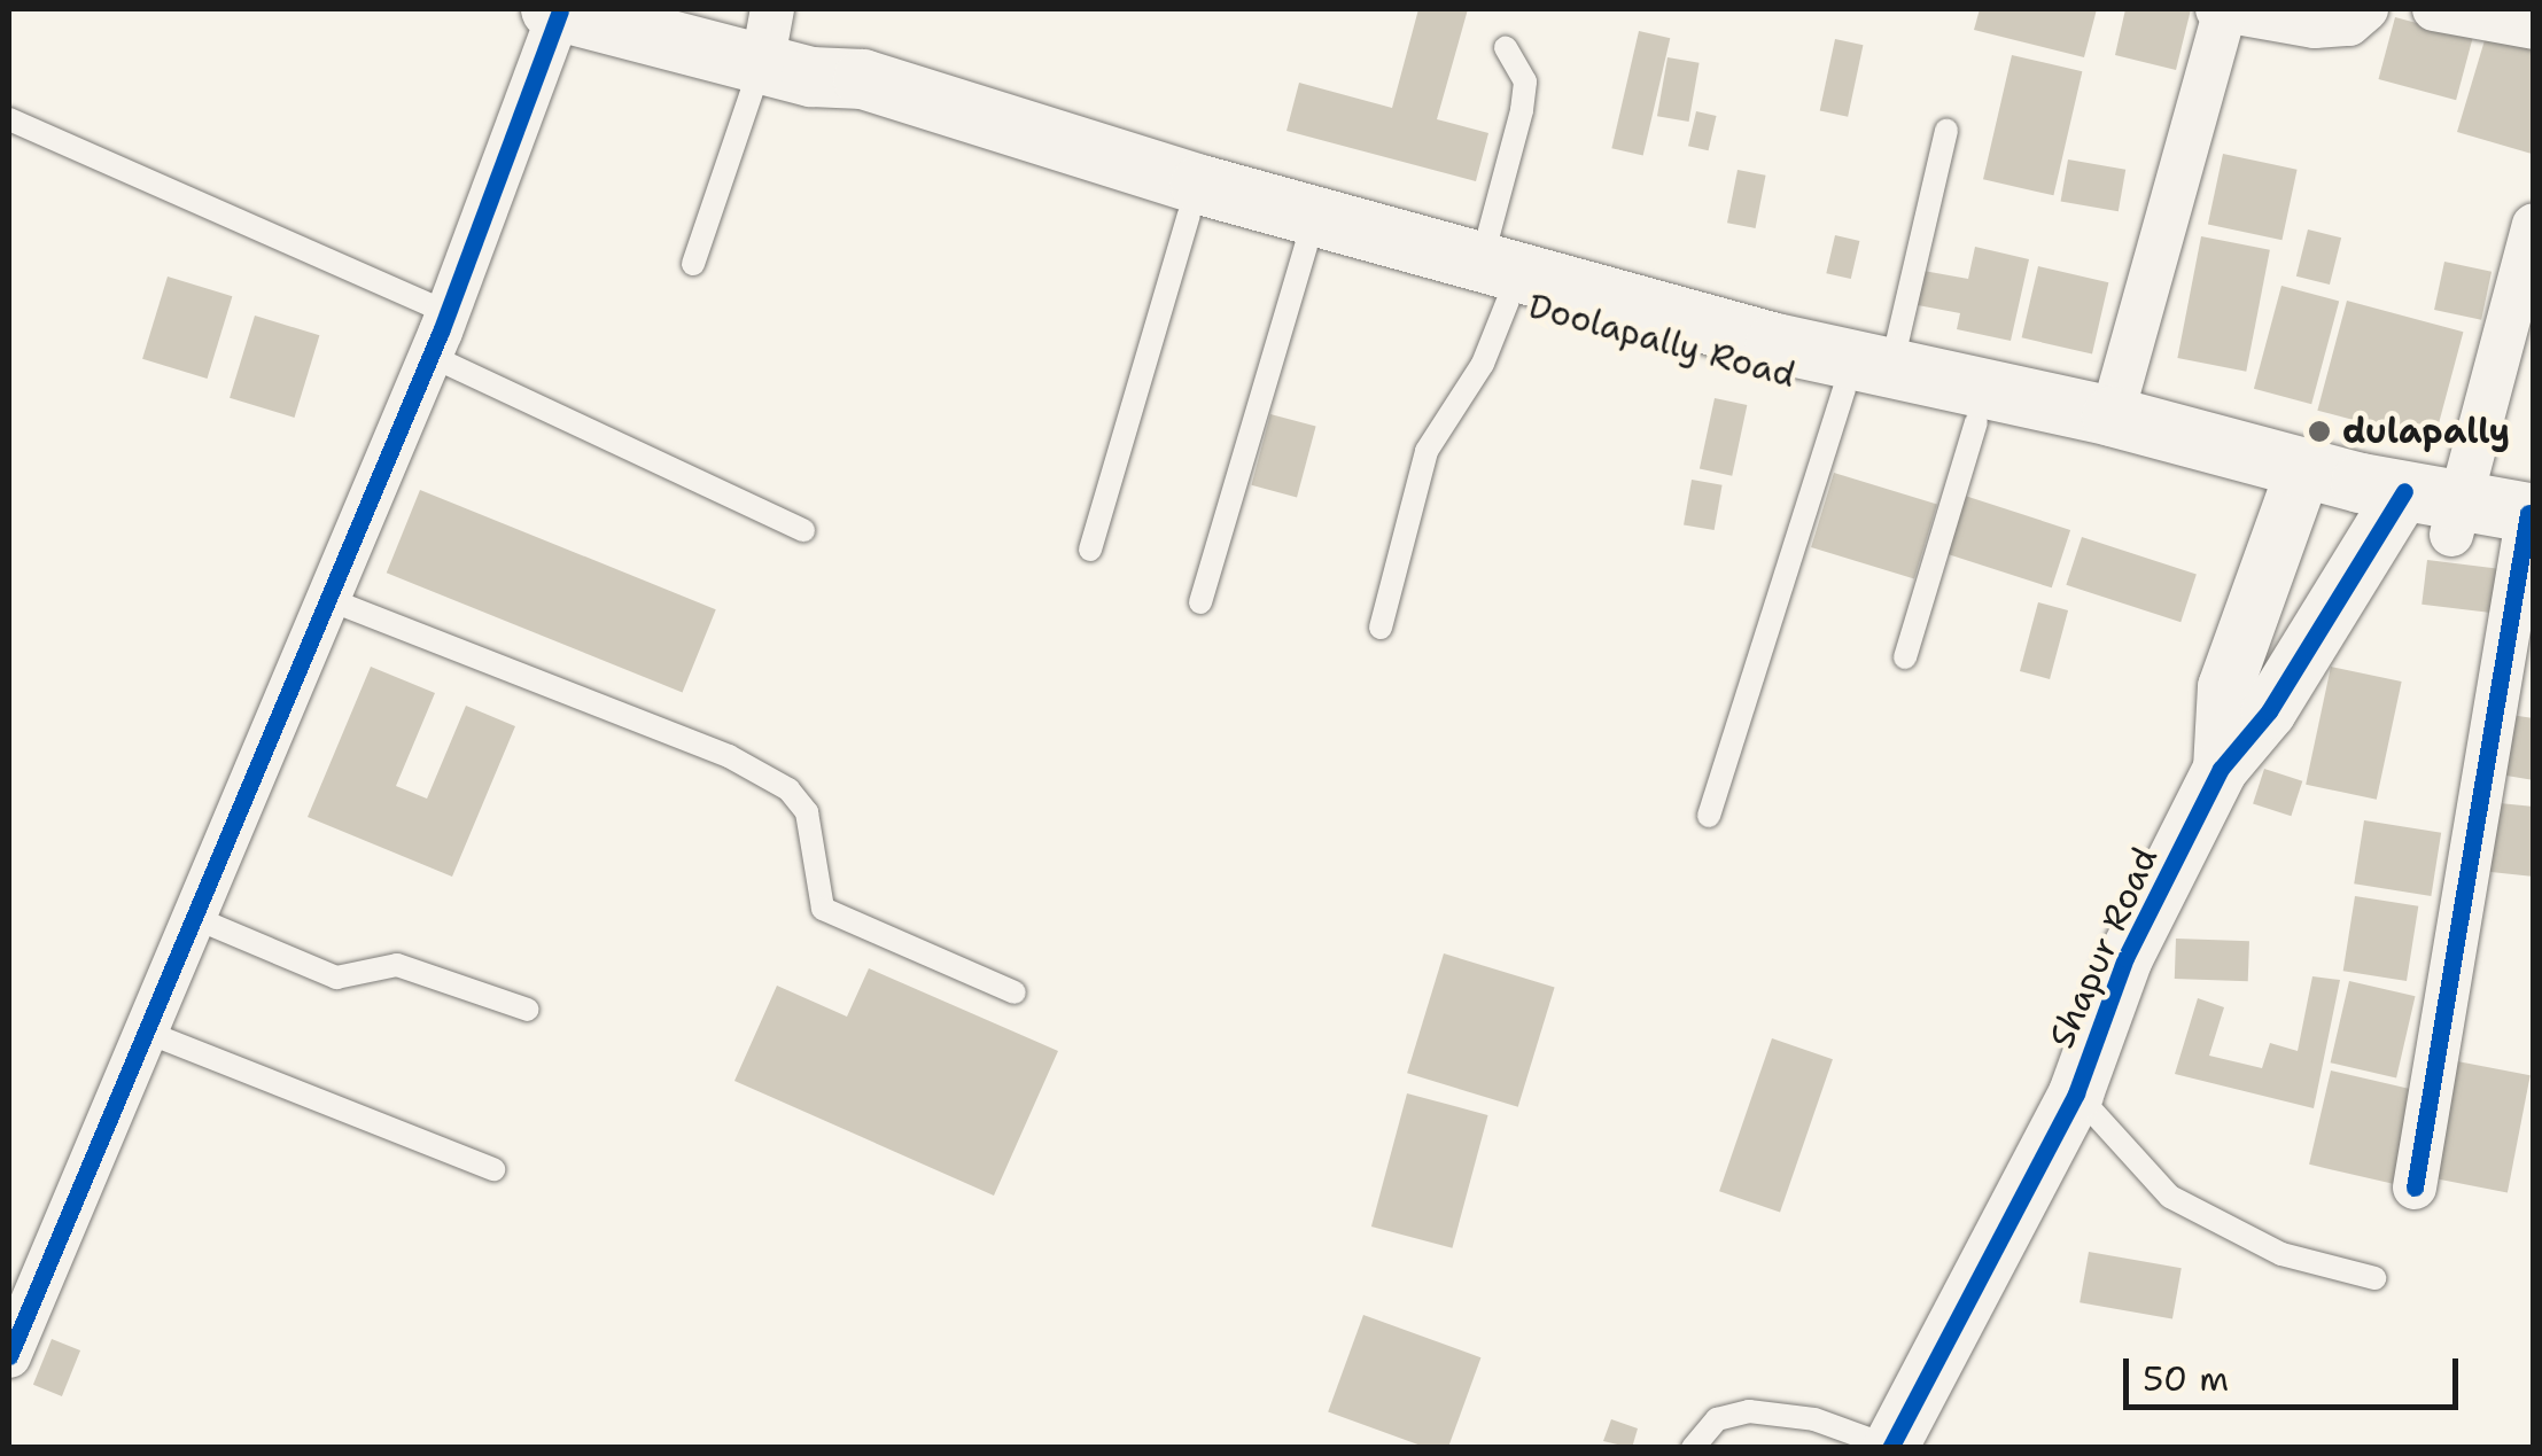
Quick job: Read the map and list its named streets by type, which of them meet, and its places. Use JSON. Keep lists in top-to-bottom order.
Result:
{
  "streets": {
    "main road": ["Doolapally Road"],
    "street": ["Shapur Road"]
  },
  "crossings": [
    ["Doolapally Road", "Shapur Road"]
  ],
  "places": ["dulapally"],
  "scale_bar": "50 m"
}
